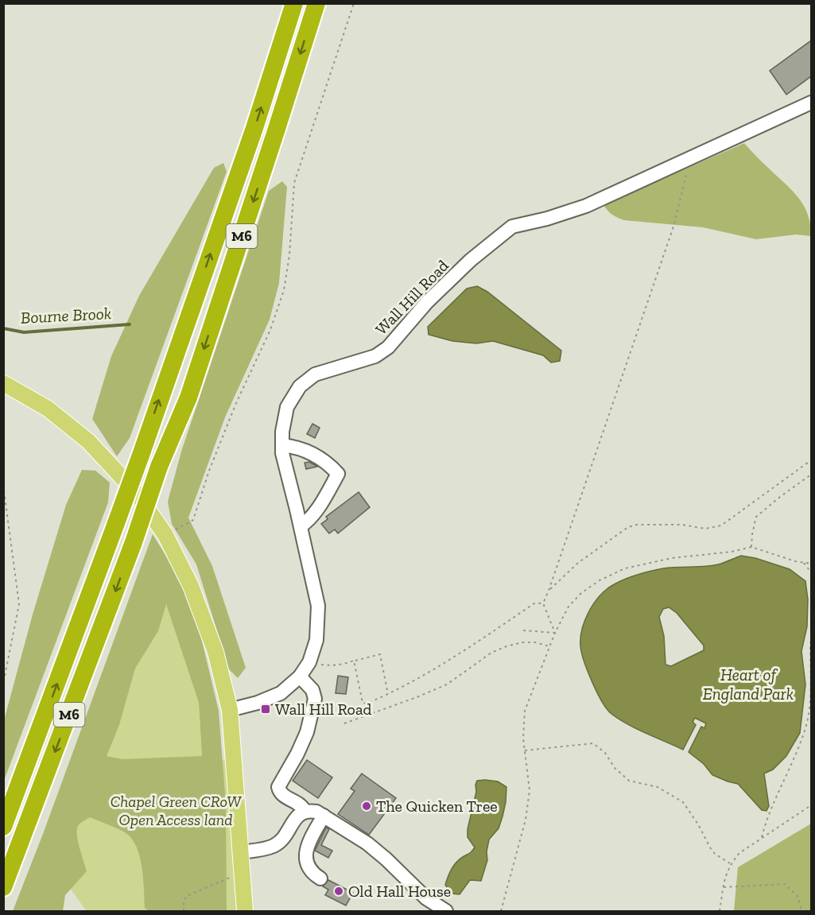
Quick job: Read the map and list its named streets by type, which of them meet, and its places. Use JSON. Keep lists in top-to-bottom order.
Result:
{
  "streets": {
    "highway": ["M6"],
    "street": ["Wall Hill Road"]
  },
  "water": ["Bourne Brook", "Heart of England Park"],
  "parks": ["Chapel Green CRoW Open Access land"],
  "places": {
    "transit": ["Wall Hill Road"],
    "other": ["The Quicken Tree", "Old Hall House"]
  }
}
